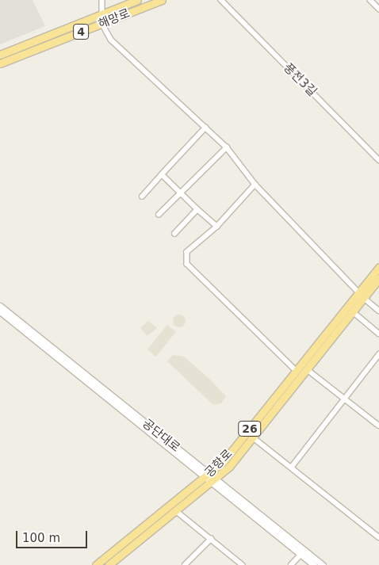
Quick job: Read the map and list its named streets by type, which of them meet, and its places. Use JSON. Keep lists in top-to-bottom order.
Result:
{
  "streets": {
    "main road": [
      "해망로",
      "4",
      "26",
      "공항로"
    ],
    "street": ["풍전3길", "공단대로"]
  },
  "crossings": [
    ["공단대로", "공항로"]
  ],
  "scale_bar": "100 m"
}
